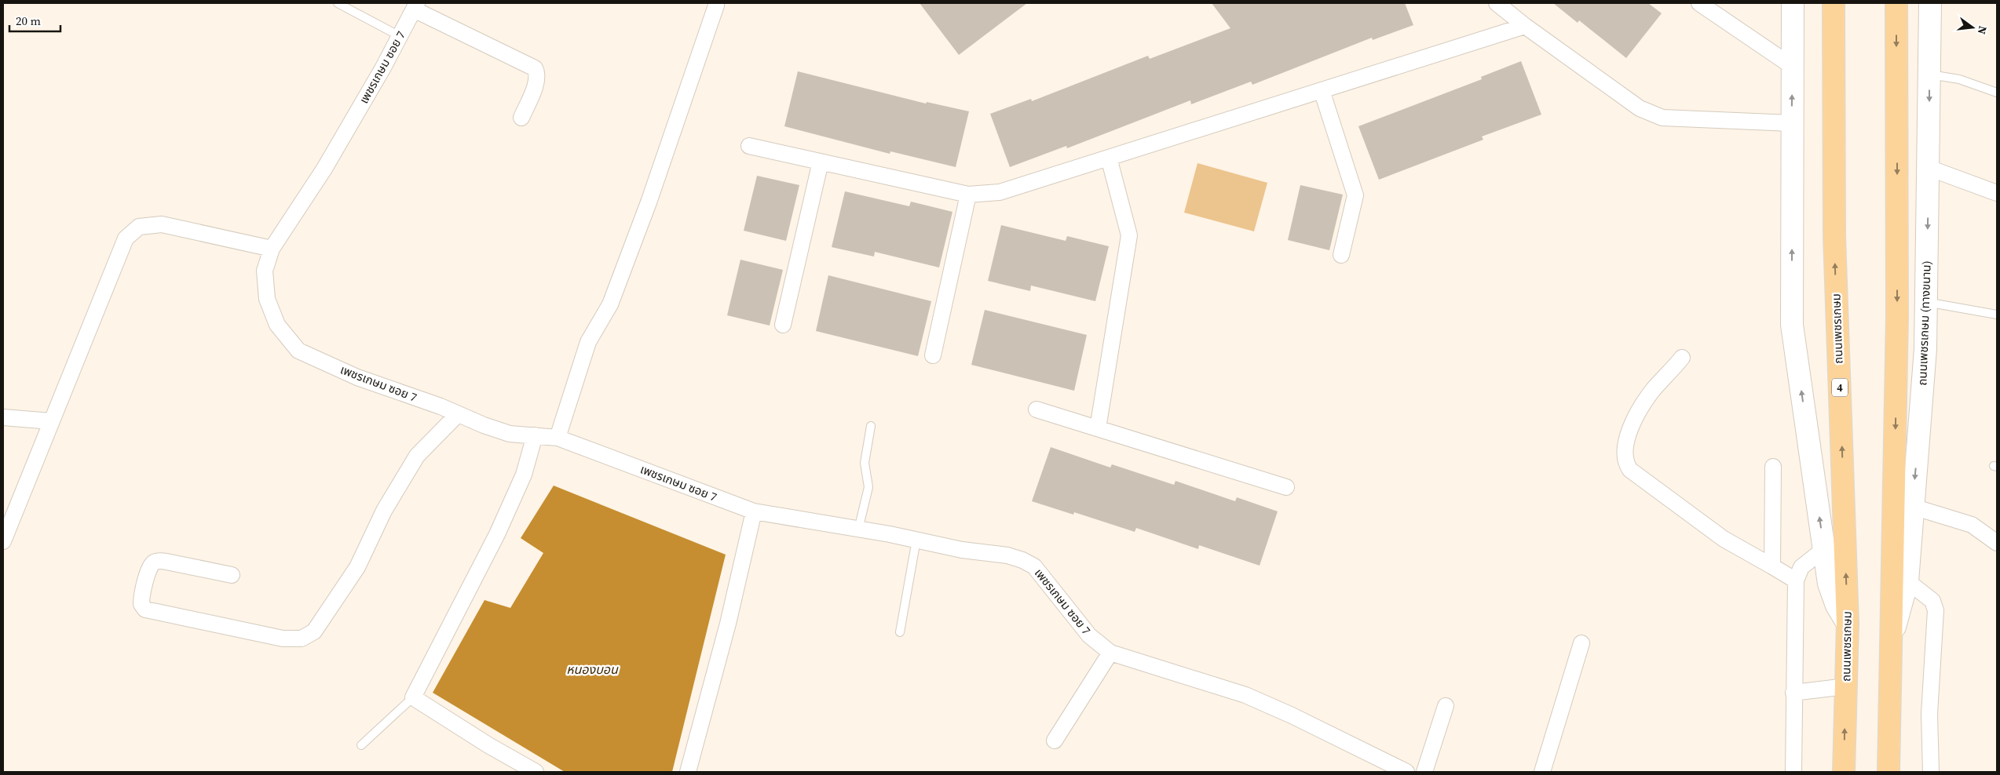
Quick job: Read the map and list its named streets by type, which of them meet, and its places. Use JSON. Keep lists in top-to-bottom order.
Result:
{
  "streets": {
    "highway": ["ถนนเพชรเกษม", "4"],
    "main road": ["ถนนเพชรเกษม (ทางขนาน)"],
    "street": ["เพชรเกษม ซอย 7"]
  },
  "water": ["หนองบอน"],
  "scale_bar": "20 m",
  "north": "right"
}
